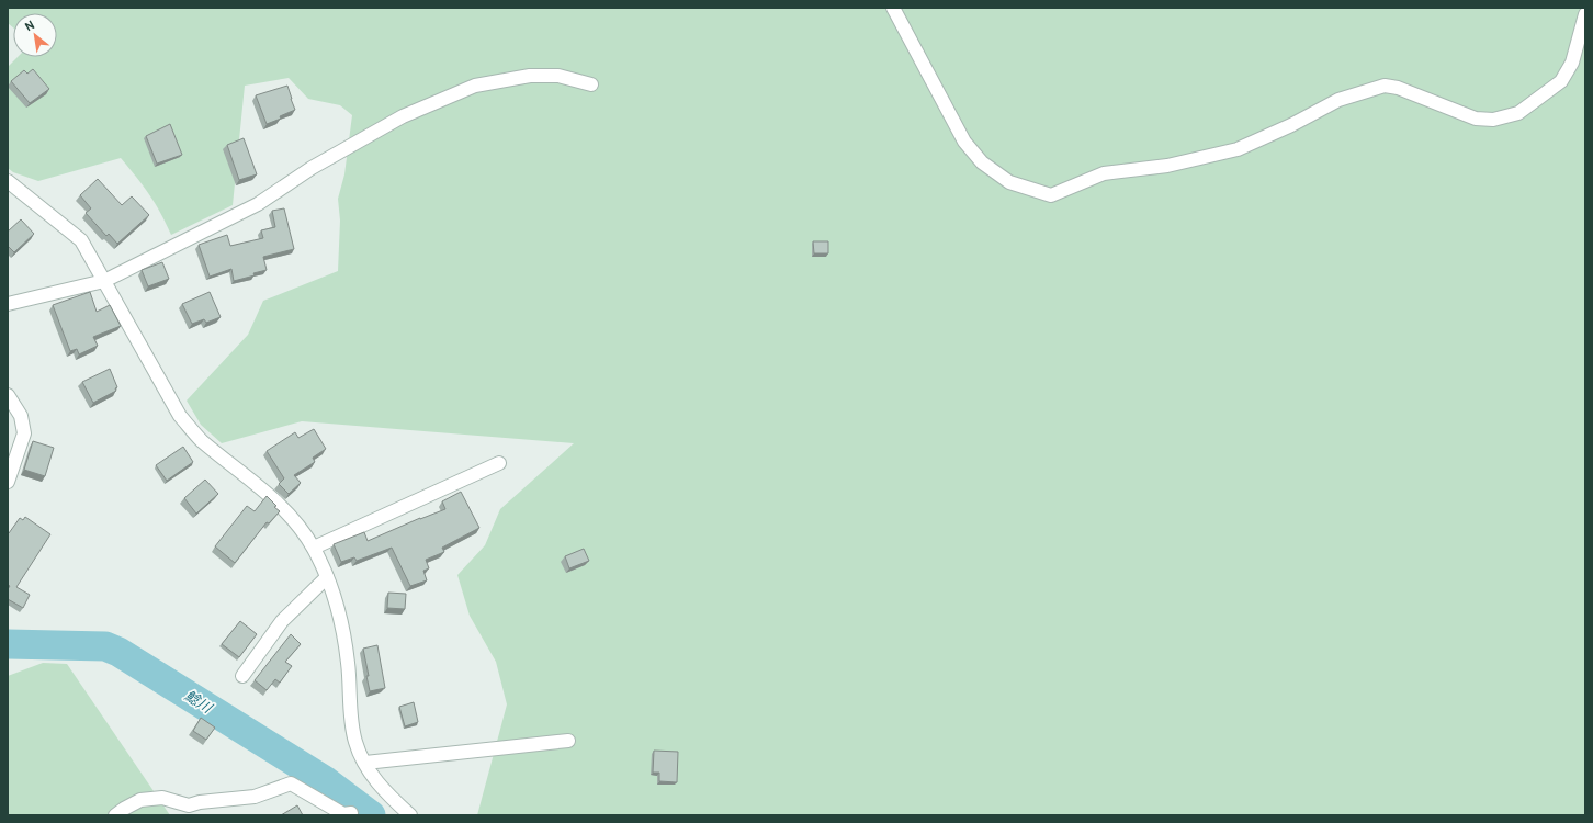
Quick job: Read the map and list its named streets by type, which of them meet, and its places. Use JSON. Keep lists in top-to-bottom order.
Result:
{
  "water": ["鯰川"],
  "north": "top left"
}
